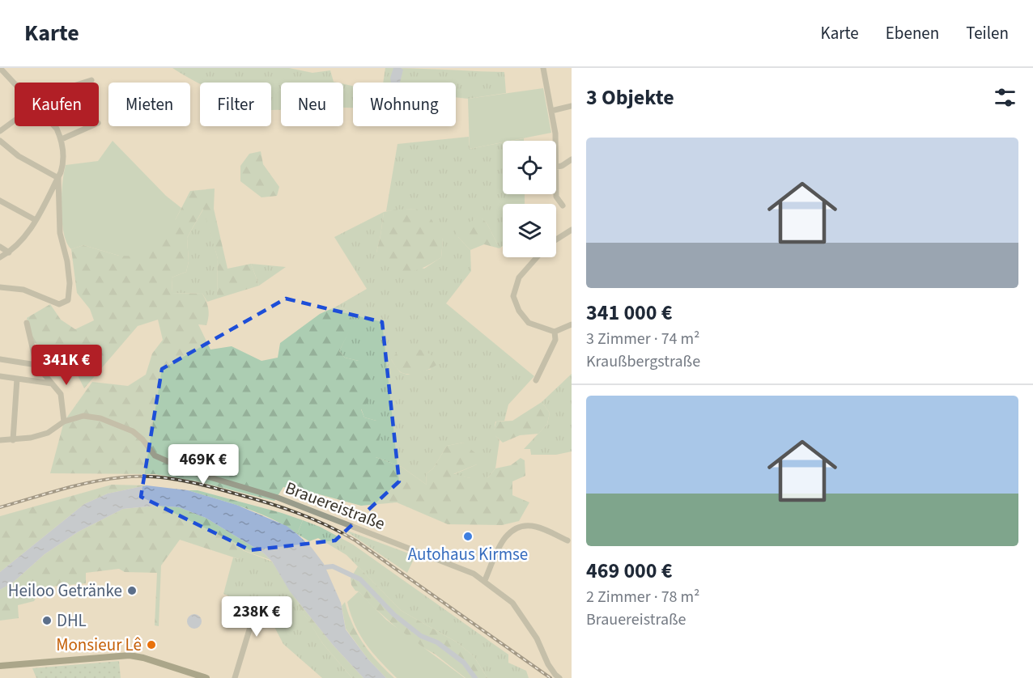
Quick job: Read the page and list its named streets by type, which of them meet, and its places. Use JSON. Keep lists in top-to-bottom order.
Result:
{
  "streets": {
    "street": ["Brauereistraße"]
  },
  "places": [
    "Autohaus Kirmse",
    "Heiloo Getränke",
    "DHL",
    "Monsieur Lê"
  ],
  "page": {
    "header": "Karte",
    "nav": ["Karte", "Ebenen", "Teilen"],
    "heading": "3 Objekte",
    "chip": [
      "Kaufen",
      "Mieten",
      "Filter",
      "Neu",
      "Wohnung"
    ],
    "list": [
      {
        "name": "341 000 €",
        "note": "3 Zimmer · 74 m² · Kraußbergstraße"
      },
      {
        "name": "469 000 €",
        "note": "2 Zimmer · 78 m² · Brauereistraße"
      }
    ],
    "price": ["341K €", "469K €", "238K €"]
  }
}
